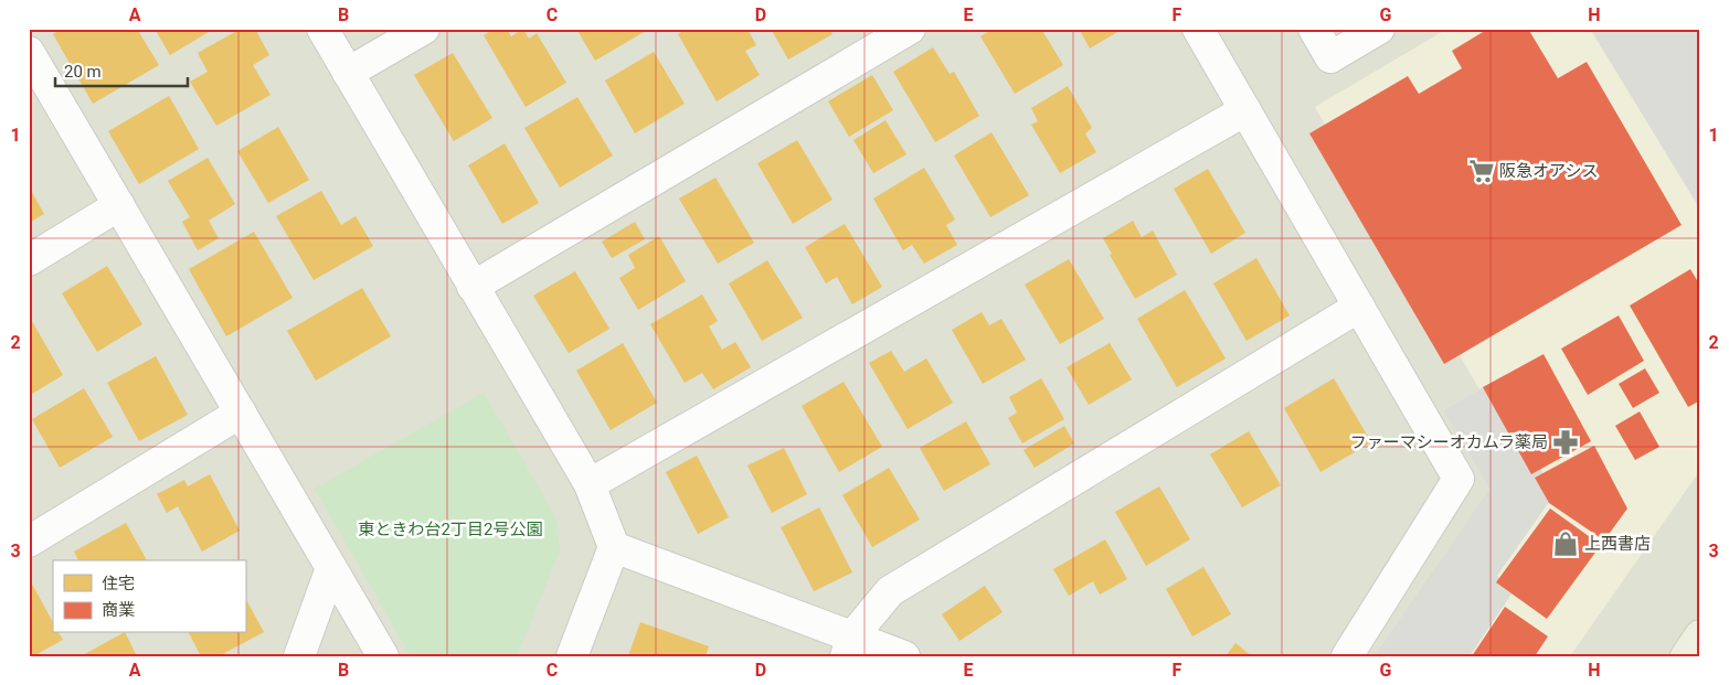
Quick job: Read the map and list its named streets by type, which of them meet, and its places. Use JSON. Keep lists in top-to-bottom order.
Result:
{
  "parks": ["東ときわ台2丁目2号公園"],
  "places": {
    "supermarket": ["阪急オアシス"],
    "pharmacy": ["ファーマシーオカムラ薬局"],
    "shop": ["上西書店"]
  },
  "legend": ["住宅", "商業"],
  "scale_bar": "20 m",
  "grid": {
    "columns": [
      "A",
      "B",
      "C",
      "D",
      "E",
      "F",
      "G",
      "H"
    ],
    "rows": ["1", "2", "3"]
  }
}
